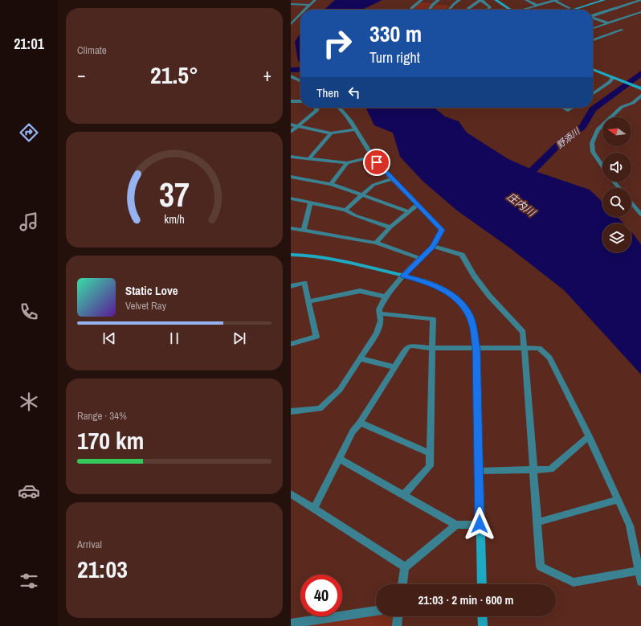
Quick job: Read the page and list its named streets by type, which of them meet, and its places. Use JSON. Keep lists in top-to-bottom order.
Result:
{
  "water": ["野添川", "庄内川"],
  "north": "left",
  "page": {
    "tabs": "21:01",
    "tile": [
      "Climate",
      ["Range · 34%", "170 km"],
      ["Arrival", "21:03"]
    ],
    "turn": ["330 m", "Turn right"],
    "heat": ["−", "21.5°", "+"],
    "then": "Then",
    "song": ["Static Love", "Velvet Ray"],
    "limit": "40",
    "trip": "21:03 · 2 min · 600 m",
    "gauge": ["37", "km/h"]
  }
}
